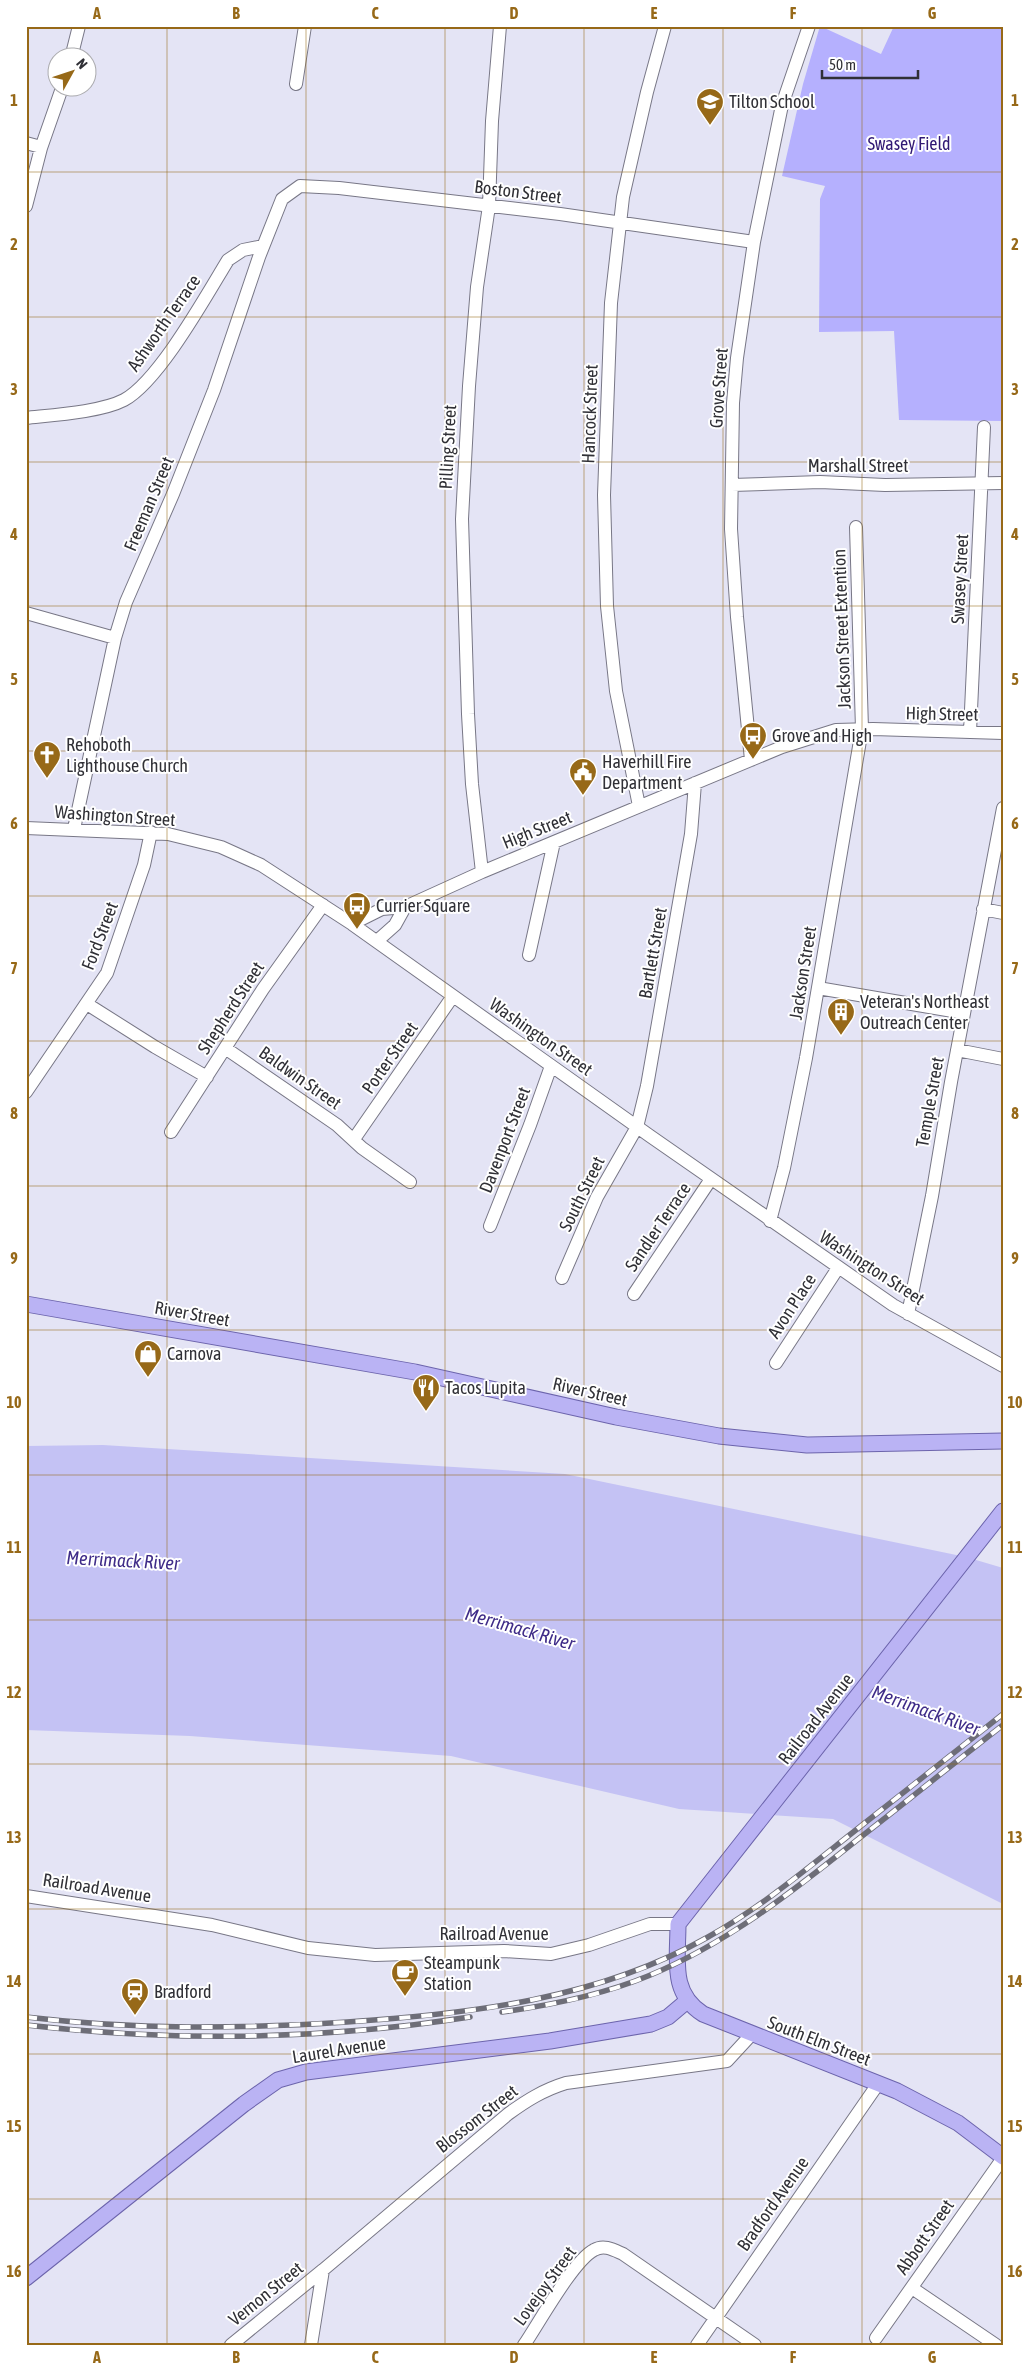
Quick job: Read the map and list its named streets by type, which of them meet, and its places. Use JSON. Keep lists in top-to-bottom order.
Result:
{
  "streets": {
    "main road": [
      "River Street",
      "Railroad Avenue",
      "South Elm Street",
      "Laurel Avenue"
    ],
    "street": [
      "Boston Street",
      "Ashworth Terrace",
      "Grove Street",
      "Hancock Street",
      "Pilling Street",
      "Marshall Street",
      "Freeman Street",
      "Swasey Street",
      "Jackson Street Extention",
      "High Street",
      "Washington Street",
      "Ford Street",
      "Bartlett Street",
      "Jackson Street",
      "Shepherd Street",
      "Porter Street",
      "Baldwin Street",
      "Temple Street",
      "Davenport Street",
      "South Street",
      "Sandler Terrace",
      "Avon Place",
      "Blossom Street",
      "Bradford Avenue",
      "Abbott Street",
      "Lovejoy Street",
      "Vernon Street"
    ]
  },
  "crossings": [
    ["Boston Street", "Grove Street"],
    ["Boston Street", "Hancock Street"],
    ["Boston Street", "Pilling Street"],
    ["Boston Street", "Freeman Street"],
    ["Ashworth Terrace", "Freeman Street"],
    ["Grove Street", "Marshall Street"],
    ["Grove Street", "High Street"],
    ["Hancock Street", "High Street"],
    ["Pilling Street", "High Street"],
    ["Marshall Street", "Swasey Street"],
    ["Freeman Street", "Washington Street"],
    ["Swasey Street", "High Street"],
    ["Jackson Street Extention", "High Street"],
    ["Jackson Street Extention", "Jackson Street"],
    ["High Street", "Washington Street"],
    ["High Street", "Bartlett Street"],
    ["High Street", "Jackson Street"],
    ["Washington Street", "Ford Street"],
    ["Washington Street", "Bartlett Street"],
    ["Washington Street", "Jackson Street"],
    ["Washington Street", "Shepherd Street"],
    ["Washington Street", "Porter Street"],
    ["Washington Street", "Temple Street"],
    ["Washington Street", "Davenport Street"],
    ["Washington Street", "South Street"],
    ["Washington Street", "Sandler Terrace"],
    ["Washington Street", "Avon Place"],
    ["Bartlett Street", "South Street"],
    ["Shepherd Street", "Baldwin Street"],
    ["Porter Street", "Baldwin Street"],
    ["South Elm Street", "Laurel Avenue"],
    ["South Elm Street", "Blossom Street"],
    ["South Elm Street", "Bradford Avenue"],
    ["South Elm Street", "Abbott Street"],
    ["Blossom Street", "Vernon Street"],
    ["Bradford Avenue", "Lovejoy Street"]
  ],
  "water": ["Merrimack River"],
  "parks": ["Swasey Field"],
  "places": {
    "school or university": ["Tilton School"],
    "bus stop": ["Grove and High", "Currier Square"],
    "church": ["Rehoboth Lighthouse Church"],
    "public building": ["Haverhill Fire Department"],
    "building": ["Veteran's Northeast Outreach Center"],
    "shop": ["Carnova"],
    "restaurant": ["Tacos Lupita"],
    "cafe": ["Steampunk Station"],
    "station": ["Bradford"]
  },
  "scale_bar": "50 m",
  "north": "top right",
  "grid": {
    "columns": [
      "A",
      "B",
      "C",
      "D",
      "E",
      "F",
      "G"
    ],
    "rows": [
      "1",
      "2",
      "3",
      "4",
      "5",
      "6",
      "7",
      "8",
      "9",
      "10",
      "11",
      "12",
      "13",
      "14",
      "15",
      "16"
    ]
  }
}
